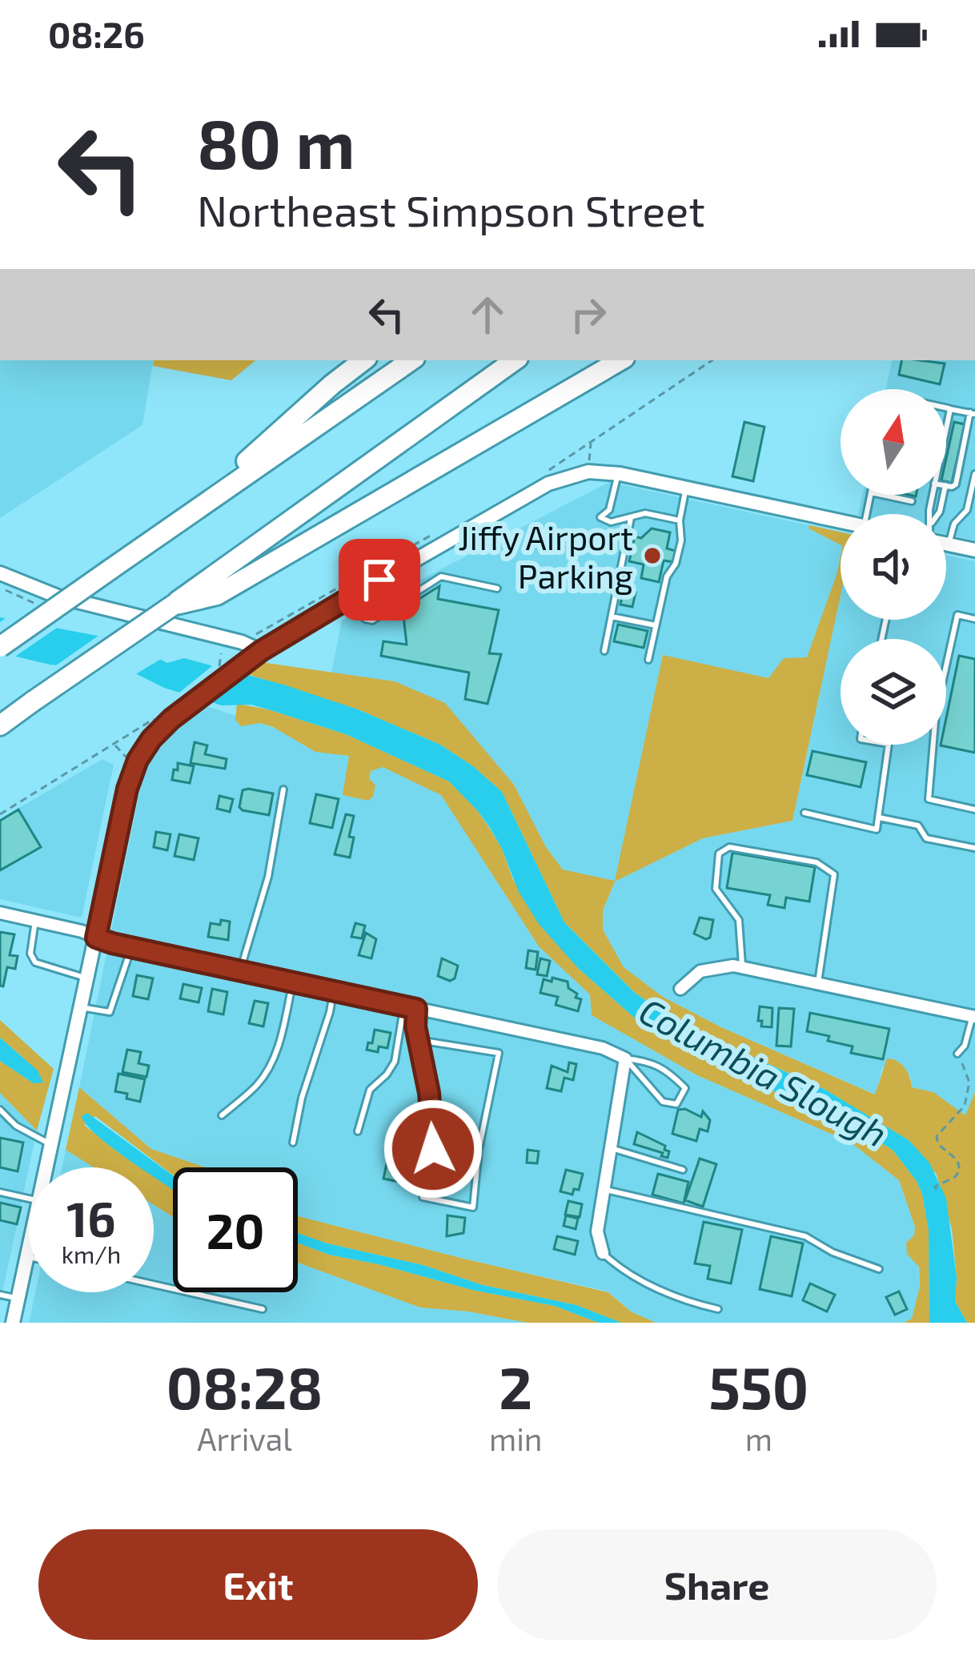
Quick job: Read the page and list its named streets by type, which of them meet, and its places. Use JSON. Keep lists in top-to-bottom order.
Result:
{
  "water": ["Columbia Slough"],
  "places": ["Jiffy Airport Parking"],
  "north": "top",
  "page": {
    "status": "08:26",
    "turn": ["80 m", "Northeast Simpson Street"],
    "speed": "16 km/h",
    "limit": "20",
    "eta": [
      "08:28",
      "Arrival",
      "2",
      "min",
      "550",
      "m"
    ],
    "buttons": ["Exit", "Share"]
  }
}
